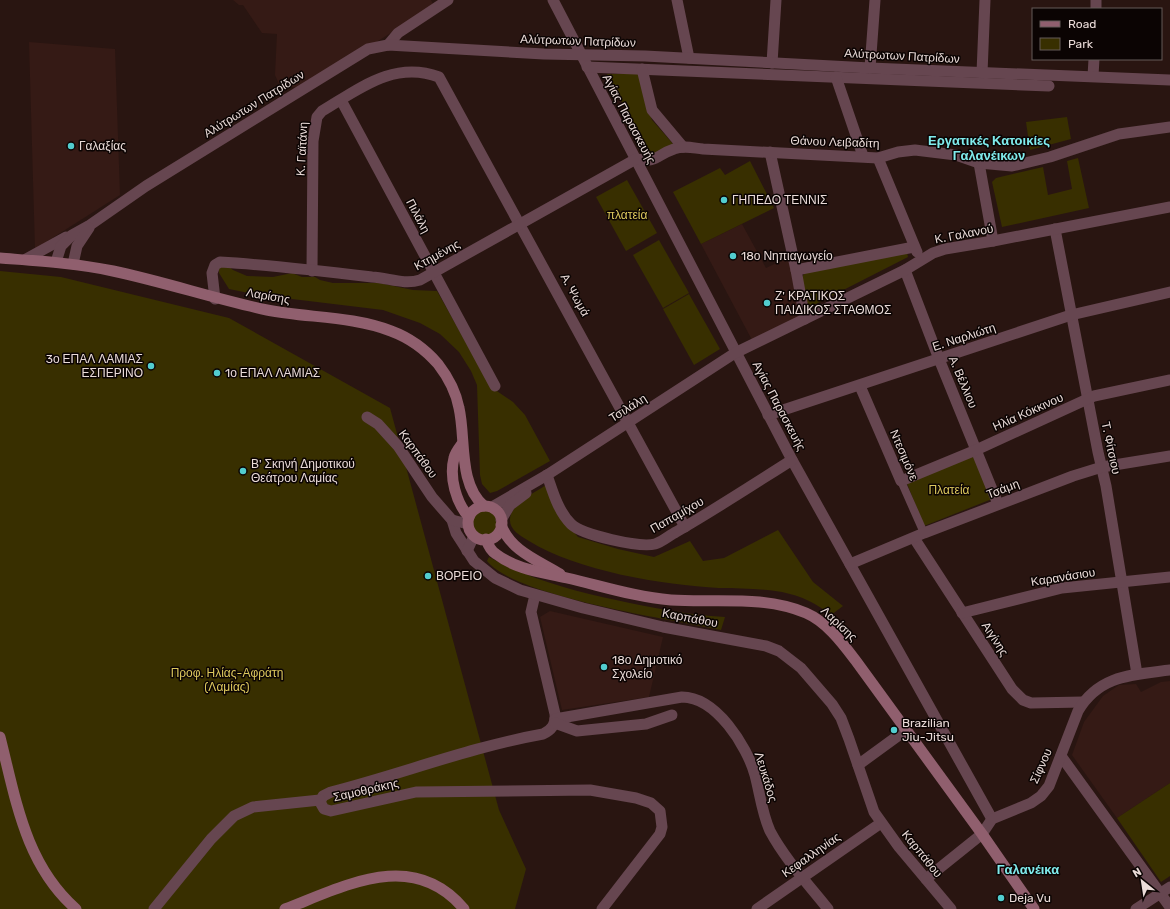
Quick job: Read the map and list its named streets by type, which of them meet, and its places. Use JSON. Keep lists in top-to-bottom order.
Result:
{
  "streets": {
    "main road": ["Λαρίσης"],
    "street": [
      "Αλύτρωτων Πατρίδων",
      "Αγίας Παρασκευής",
      "Θάνου Λειβαδίτη",
      "Κ. Γαϊτάνη",
      "Πιλάλη",
      "Κ. Γαλανού",
      "Κτημένης",
      "Α. Ψωμά",
      "Ε. Ναρλιώτη",
      "Α. Βέλλιου",
      "Τσιλάλη",
      "Ηλία Κόκκινου",
      "Τ. Φίτσιου",
      "Καρπάθου",
      "Ντεσιμόνε",
      "Τσάμη",
      "Παπαμίχου",
      "Καρανάσιου",
      "Αιγίνης",
      "Σίφνου",
      "Λευκάδος",
      "Σαμοθράκης",
      "Κεφαλληνίας"
    ]
  },
  "crossings": [
    ["Αλύτρωτων Πατρίδων", "Αγίας Παρασκευής"],
    ["Αλύτρωτων Πατρίδων", "Λαρίσης"],
    ["Αγίας Παρασκευής", "Θάνου Λειβαδίτη"],
    ["Αγίας Παρασκευής", "Κ. Γαλανού"],
    ["Αγίας Παρασκευής", "Κτημένης"],
    ["Αγίας Παρασκευής", "Ε. Ναρλιώτη"],
    ["Αγίας Παρασκευής", "Τσιλάλη"],
    ["Αγίας Παρασκευής", "Τσάμη"],
    ["Αγίας Παρασκευής", "Παπαμίχου"],
    ["Αγίας Παρασκευής", "Σίφνου"],
    ["Θάνου Λειβαδίτη", "Κτημένης"],
    ["Κ. Γαϊτάνη", "Πιλάλη"],
    ["Κ. Γαϊτάνη", "Κτημένης"],
    ["Κ. Γαϊτάνη", "Α. Ψωμά"],
    ["Πιλάλη", "Κτημένης"],
    ["Κ. Γαλανού", "Α. Βέλλιου"],
    ["Κ. Γαλανού", "Τσιλάλη"],
    ["Κ. Γαλανού", "Τ. Φίτσιου"],
    ["Κτημένης", "Α. Ψωμά"],
    ["Κτημένης", "Λαρίσης"],
    ["Α. Ψωμά", "Τσιλάλη"],
    ["Α. Ψωμά", "Παπαμίχου"],
    ["Ε. Ναρλιώτη", "Α. Βέλλιου"],
    ["Ε. Ναρλιώτη", "Τ. Φίτσιου"],
    ["Ε. Ναρλιώτη", "Ντεσιμόνε"],
    ["Α. Βέλλιου", "Ηλία Κόκκινου"],
    ["Α. Βέλλιου", "Τσάμη"],
    ["Τσιλάλη", "Παπαμίχου"],
    ["Ηλία Κόκκινου", "Τ. Φίτσιου"],
    ["Ηλία Κόκκινου", "Ντεσιμόνε"],
    ["Τ. Φίτσιου", "Τσάμη"],
    ["Τ. Φίτσιου", "Καρανάσιου"],
    ["Τ. Φίτσιου", "Σίφνου"],
    ["Καρπάθου", "Κεφαλληνίας"],
    ["Ντεσιμόνε", "Τσάμη"],
    ["Ντεσιμόνε", "Αιγίνης"],
    ["Τσάμη", "Αιγίνης"],
    ["Καρανάσιου", "Αιγίνης"],
    ["Αιγίνης", "Σίφνου"],
    ["Λευκάδος", "Σαμοθράκης"],
    ["Λευκάδος", "Κεφαλληνίας"]
  ],
  "districts": ["Εργατικές Κατοικίες Γαλανέικων", "Γαλανέικα"],
  "parks": ["πλατεία", "Πλατεία", "Προφ. Ηλίας-Αφράτη (Λαμίας)"],
  "places": [
    "Γαλαξίας",
    "ΓΗΠΕΔΟ ΤΕΝΝΙΣ",
    "18ο Νηπιαγωγείο",
    "Ζ' ΚΡΑΤΙΚΟΣ ΠΑΙΔΙΚΟΣ ΣΤΑΘΜΟΣ",
    "3ο ΕΠΑΛ ΛΑΜΙΑΣ ΕΣΠΕΡΙΝΟ",
    "1ο ΕΠΑΛ ΛΑΜΙΑΣ",
    "Β' Σκηνή Δημοτικού Θεάτρου Λαμίας",
    "ΒΟΡΕΙΟ",
    "18ο Δημοτικό Σχολείο",
    "Brazilian Jiu-Jitsu",
    "Deja Vu"
  ],
  "legend": ["Road", "Park"],
  "north": "top left"
}
